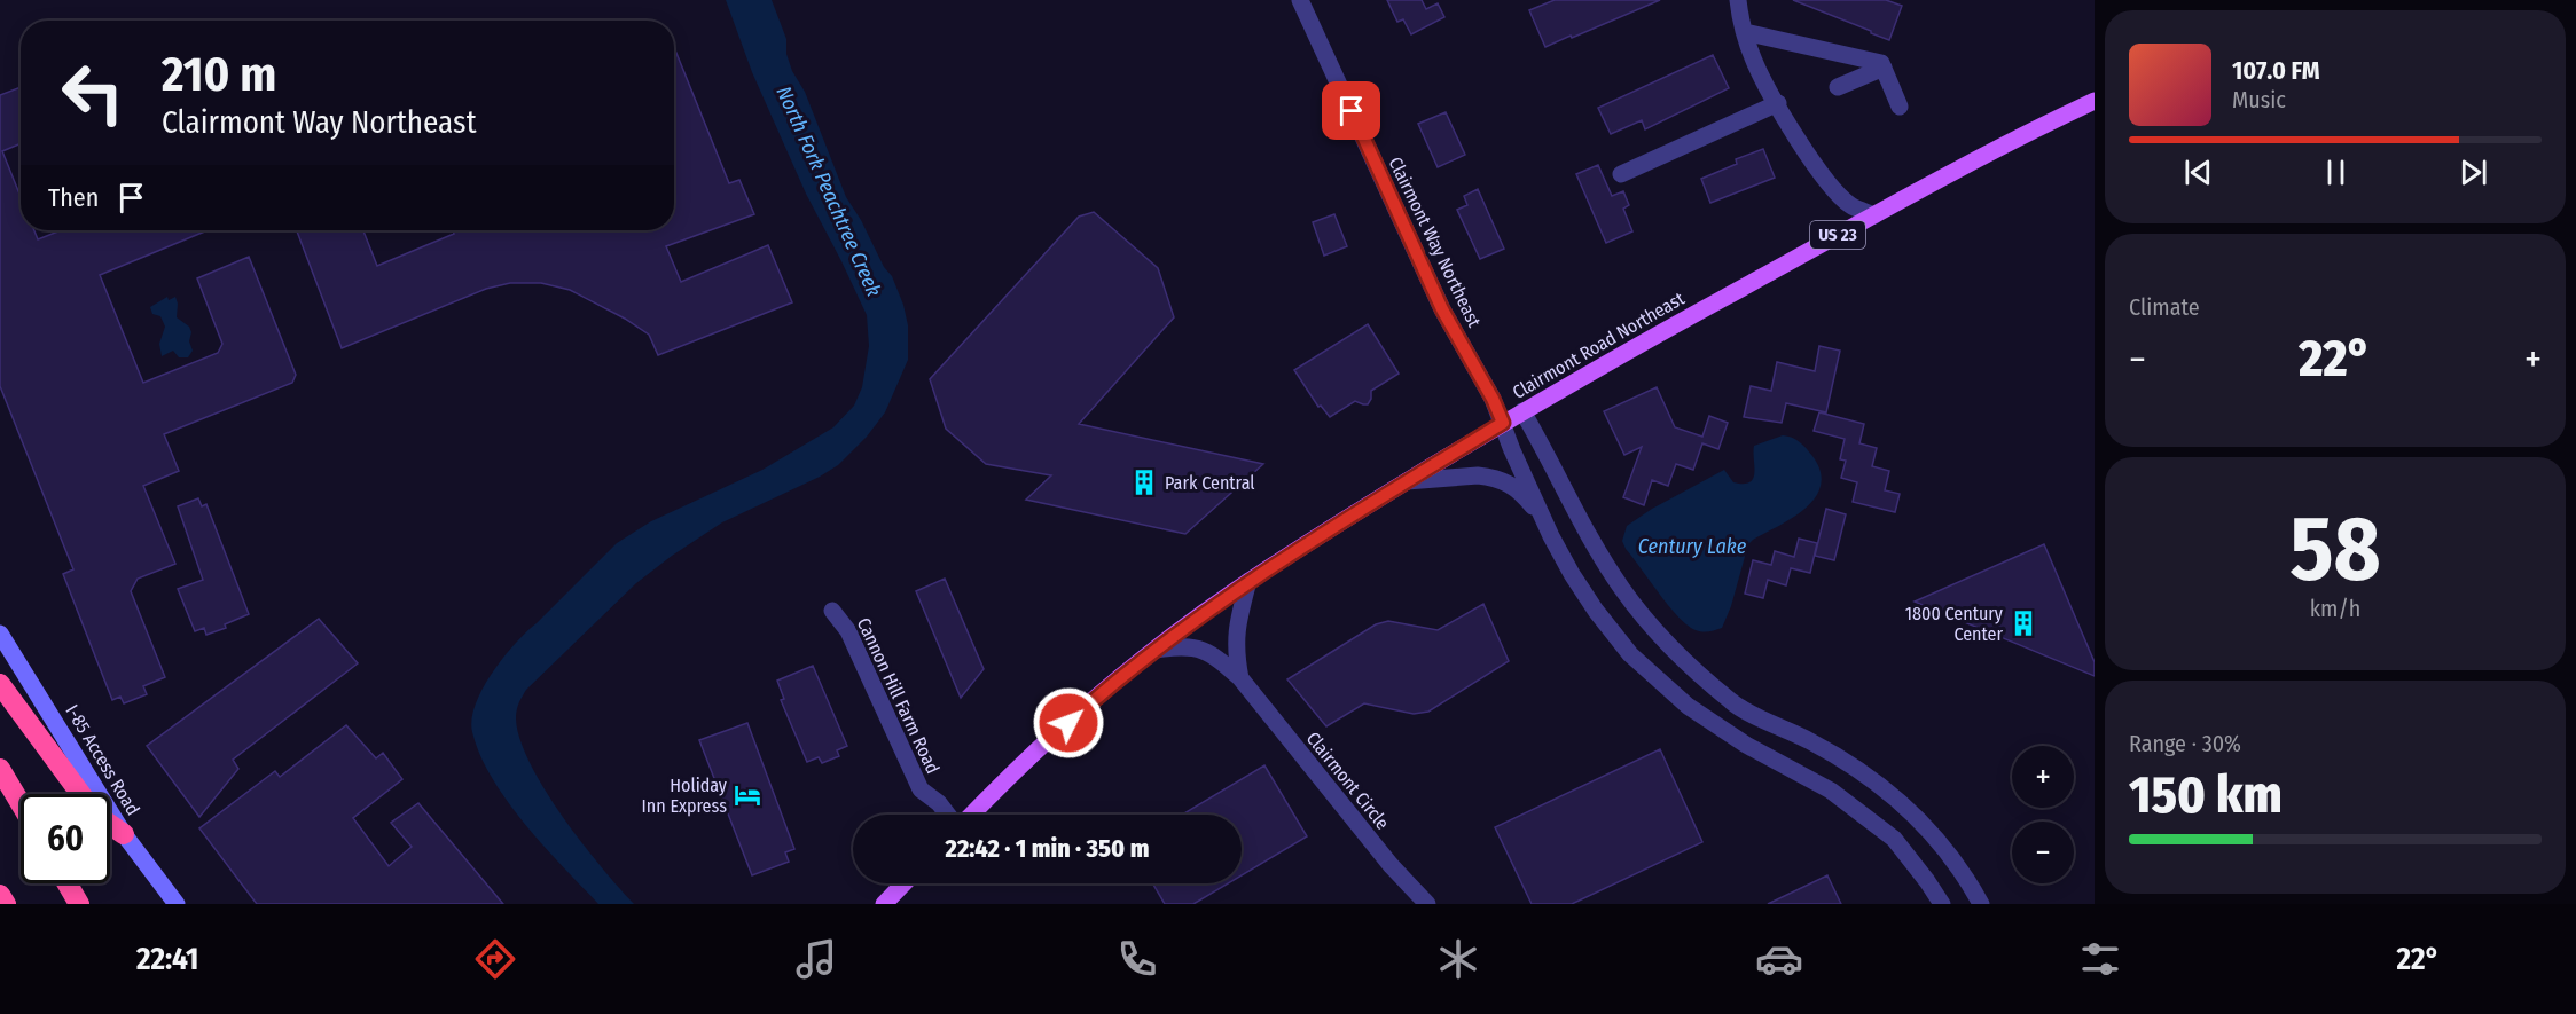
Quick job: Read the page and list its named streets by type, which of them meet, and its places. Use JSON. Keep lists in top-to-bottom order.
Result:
{
  "streets": {
    "main road": ["US 23", "Clairmont Road Northeast", "I-85 Access Road"],
    "street": ["Clairmont Way Northeast", "Cannon Hill Farm Road", "Clairmont Circle"]
  },
  "crossings": [
    ["Clairmont Way Northeast", "Clairmont Road Northeast"],
    ["Clairmont Road Northeast", "Clairmont Circle"]
  ],
  "water": ["North Fork Peachtree Creek", "Century Lake"],
  "places": {
    "building": ["Park Central", "1800 Century Center"],
    "hotel": ["Holiday Inn Express"]
  },
  "page": {
    "turn": ["210 m", "Clairmont Way Northeast"],
    "song": ["107.0 FM", "Music"],
    "then": "Then",
    "tile": [
      "Climate",
      ["58", "km/h"],
      ["Range · 30%", "150 km"]
    ],
    "heat": ["−", "22°", "+"],
    "map_buttons": ["+", "−"],
    "limit": "60",
    "trip": "22:42 · 1 min · 350 m",
    "tabs": ["22:41", "22°"]
  }
}
